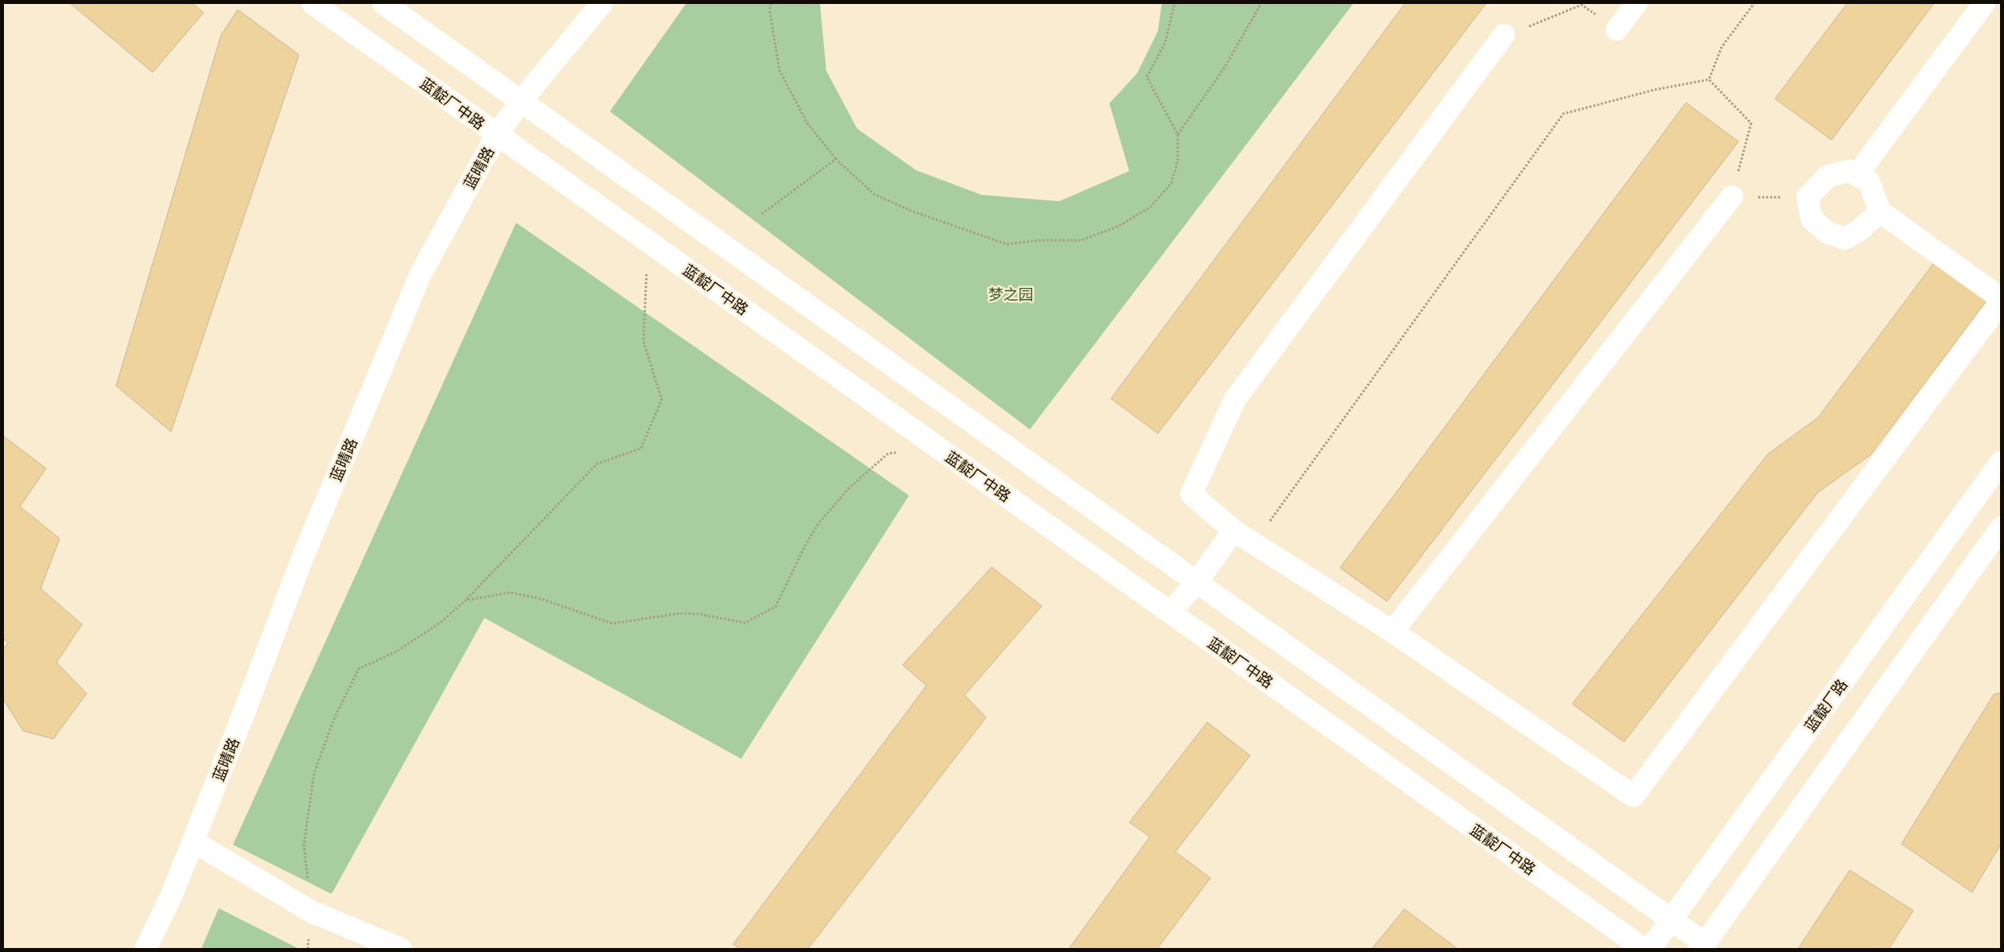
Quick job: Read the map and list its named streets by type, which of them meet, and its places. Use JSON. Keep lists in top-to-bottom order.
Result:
{
  "streets": {
    "street": ["蓝靛厂中路", "蓝晴路", "蓝靛厂路"]
  },
  "crossings": [
    ["蓝靛厂中路", "蓝晴路"]
  ],
  "parks": ["梦之园"]
}
